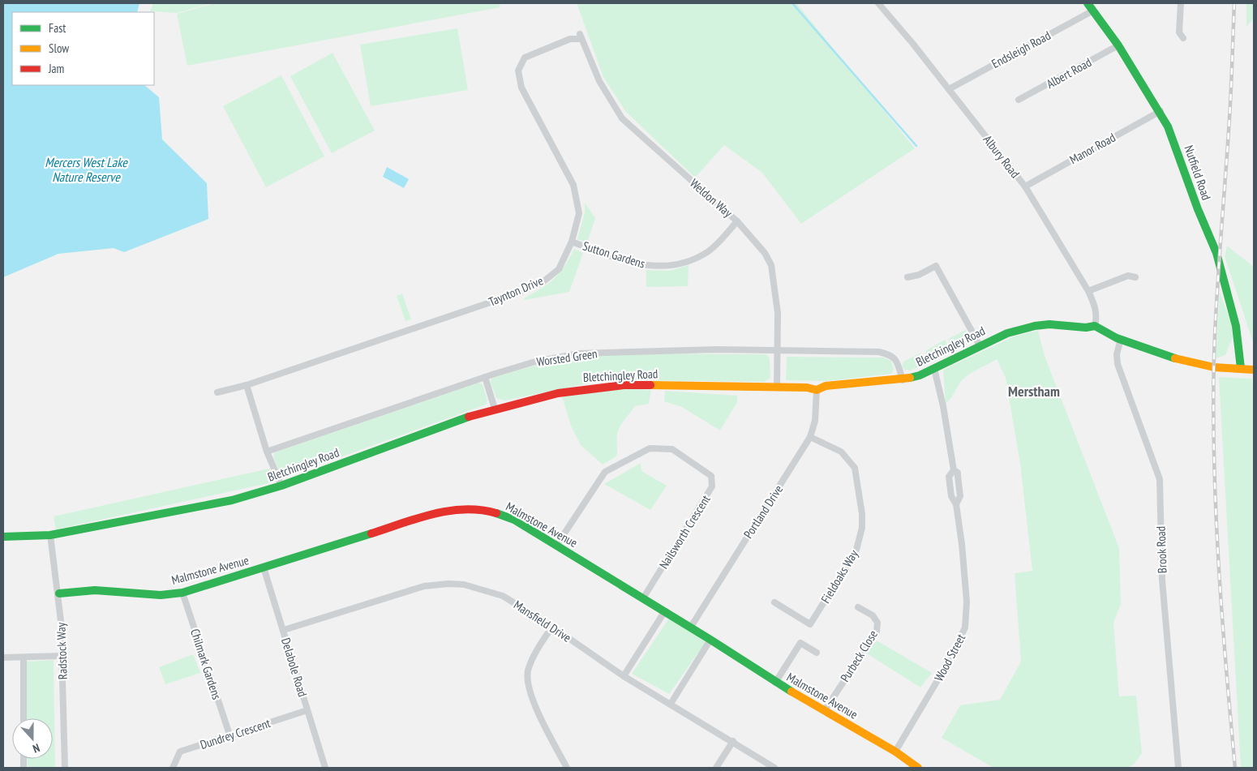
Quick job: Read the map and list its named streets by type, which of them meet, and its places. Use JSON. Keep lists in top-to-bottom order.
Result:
{
  "streets": {
    "street": [
      "Endsleigh Road",
      "Albert Road",
      "Manor Road",
      "Albury Road",
      "Nutfield Road",
      "Weldon Way",
      "Sutton Gardens",
      "Taynton Drive",
      "Bletchingley Road",
      "Worsted Green",
      "Portland Drive",
      "Malmstone Avenue",
      "Nailsworth Crescent",
      "Brook Road",
      "Fieldoaks Way",
      "Mansfield Drive",
      "Radstock Way",
      "Purbeck Close",
      "Wood Street",
      "Chilmark Gardens",
      "Delabole Road",
      "Dundrey Crescent"
    ]
  },
  "crossings": [
    ["Endsleigh Road", "Albury Road"],
    ["Endsleigh Road", "Nutfield Road"],
    ["Albert Road", "Nutfield Road"],
    ["Manor Road", "Albury Road"],
    ["Manor Road", "Nutfield Road"],
    ["Albury Road", "Bletchingley Road"],
    ["Weldon Way", "Sutton Gardens"],
    ["Weldon Way", "Taynton Drive"],
    ["Weldon Way", "Bletchingley Road"],
    ["Weldon Way", "Worsted Green"],
    ["Sutton Gardens", "Taynton Drive"],
    ["Bletchingley Road", "Worsted Green"],
    ["Bletchingley Road", "Portland Drive"],
    ["Bletchingley Road", "Radstock Way"],
    ["Bletchingley Road", "Wood Street"],
    ["Portland Drive", "Malmstone Avenue"],
    ["Portland Drive", "Fieldoaks Way"],
    ["Malmstone Avenue", "Nailsworth Crescent"],
    ["Malmstone Avenue", "Radstock Way"],
    ["Malmstone Avenue", "Purbeck Close"],
    ["Malmstone Avenue", "Wood Street"],
    ["Malmstone Avenue", "Chilmark Gardens"],
    ["Malmstone Avenue", "Delabole Road"],
    ["Mansfield Drive", "Delabole Road"],
    ["Chilmark Gardens", "Dundrey Crescent"],
    ["Delabole Road", "Dundrey Crescent"]
  ],
  "districts": ["Merstham"],
  "water": ["Mercers West Lake Nature Reserve"],
  "legend": ["Fast", "Slow", "Jam"],
  "north": "bottom"
}
